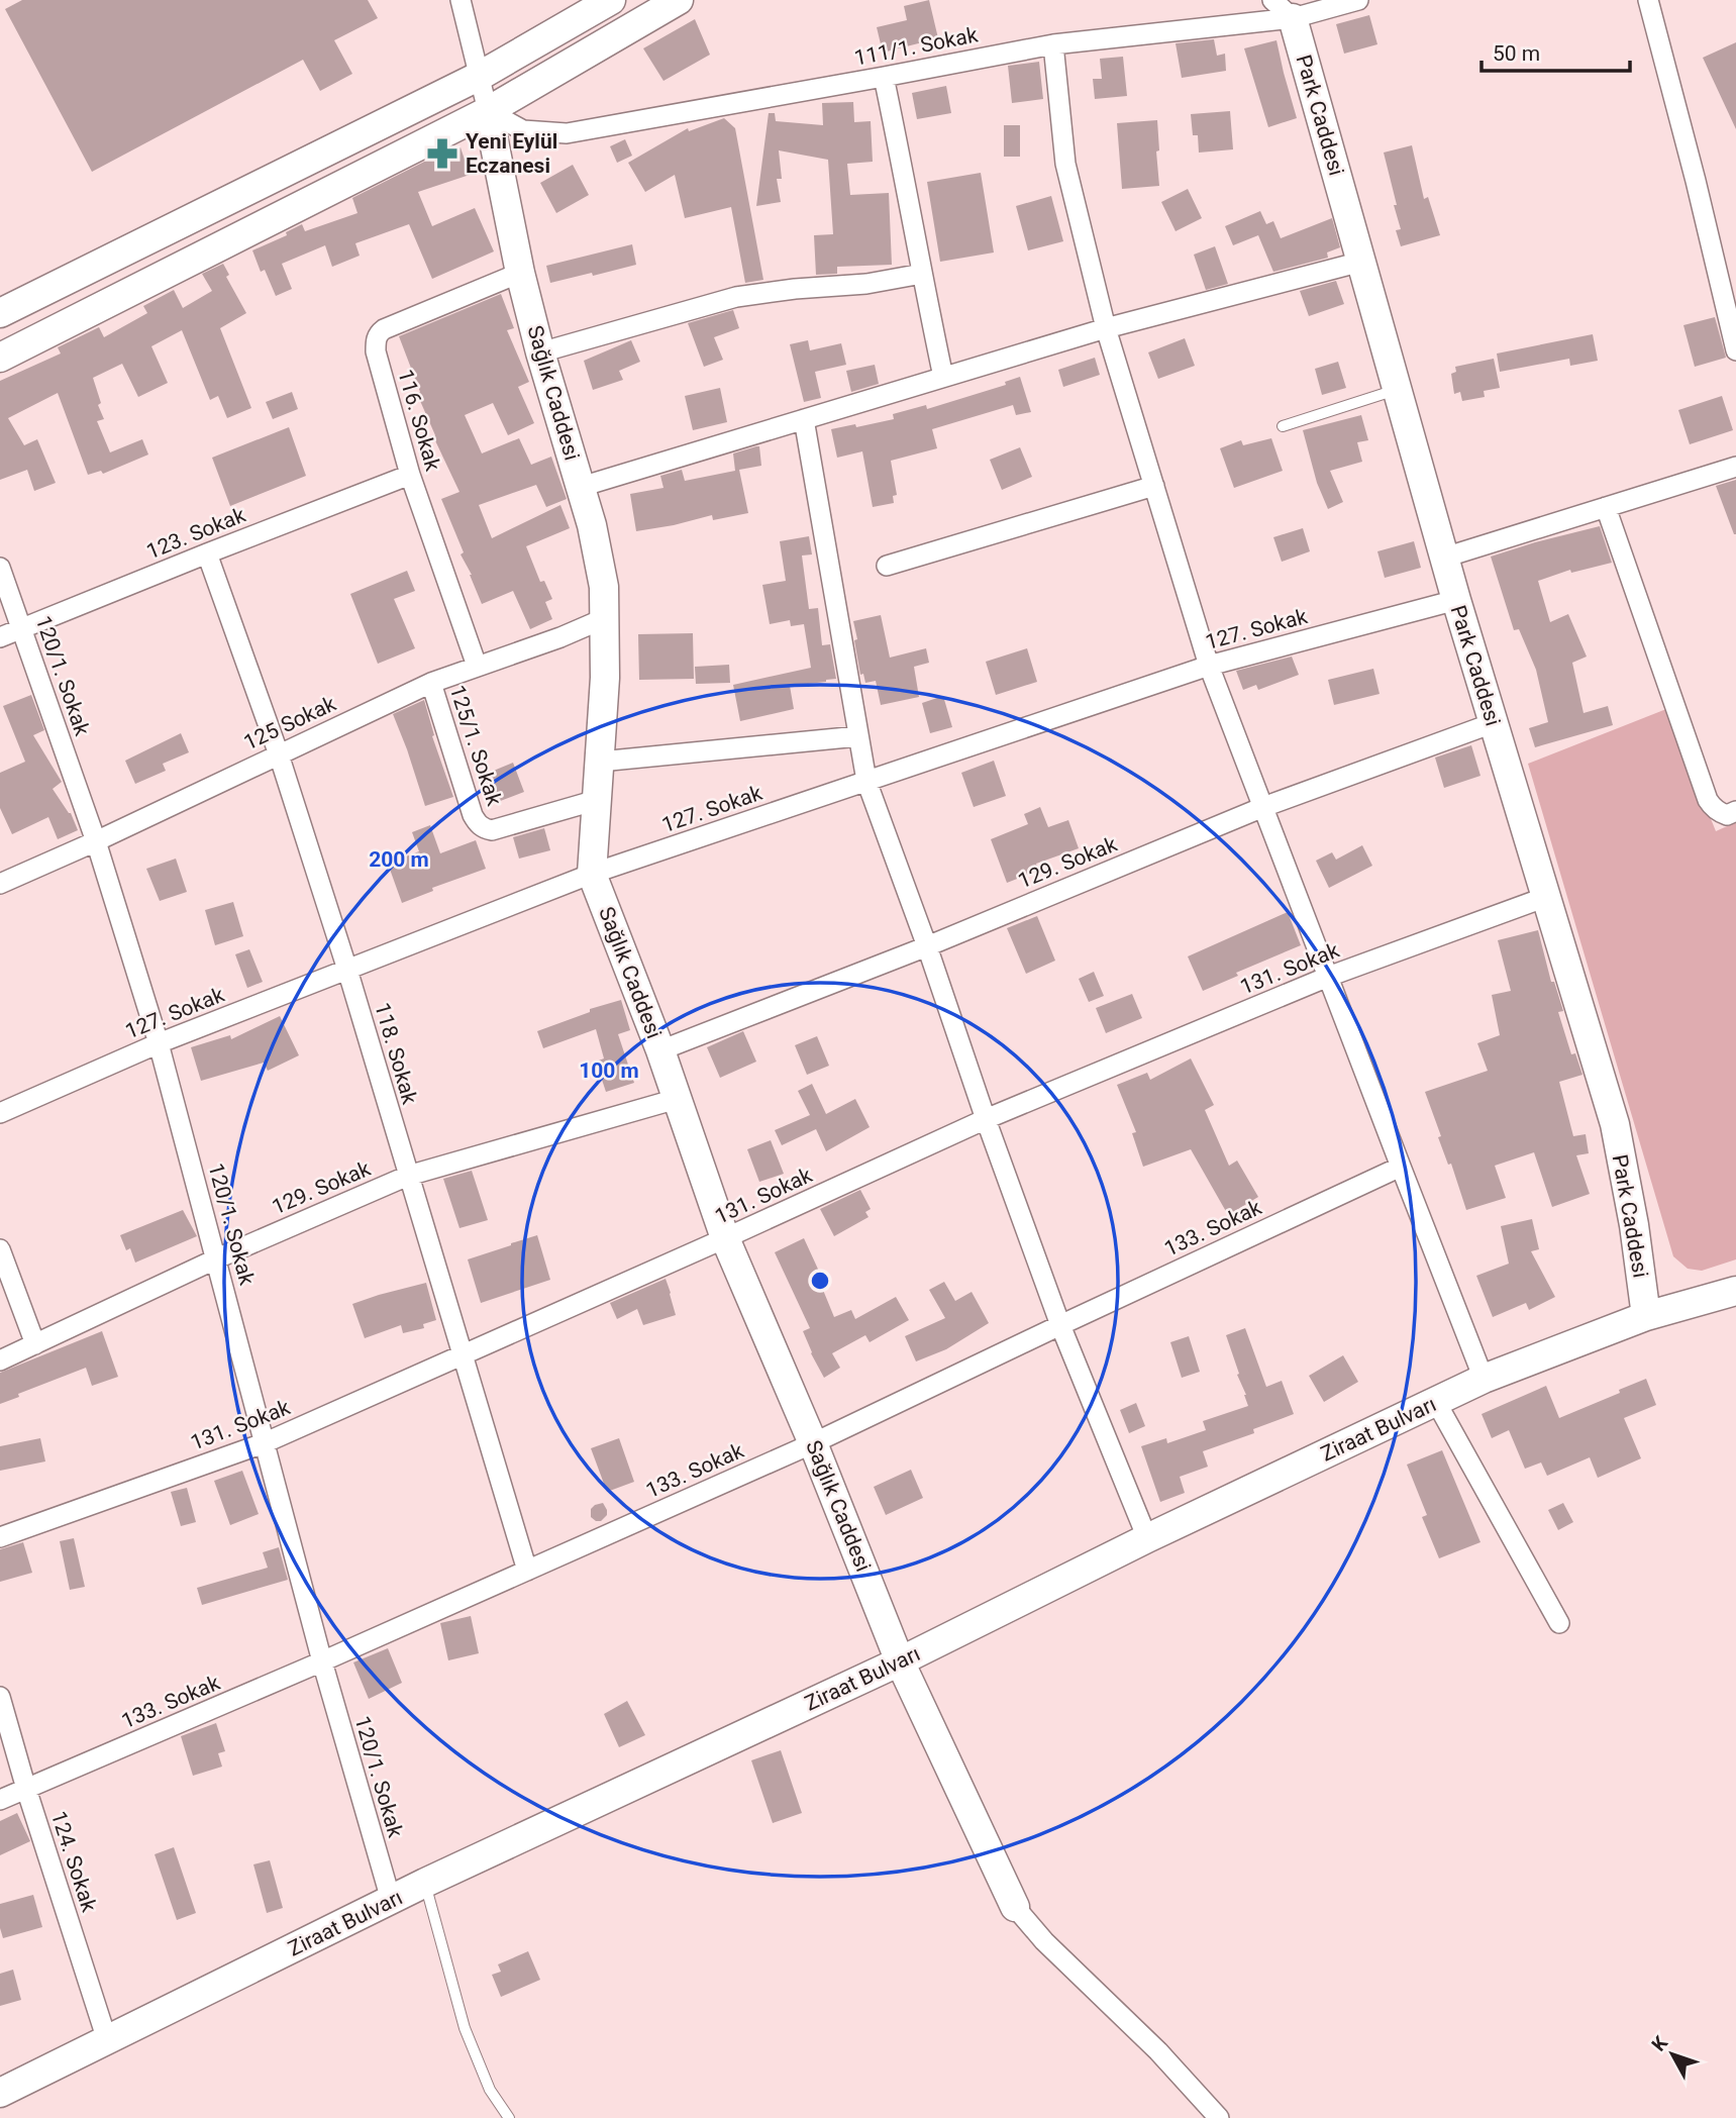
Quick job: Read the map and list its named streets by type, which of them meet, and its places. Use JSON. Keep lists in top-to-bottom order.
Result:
{
  "streets": {
    "street": [
      "111/1. Sokak",
      "Park Caddesi",
      "Sağlık Caddesi",
      "116. Sokak",
      "123. Sokak",
      "127. Sokak",
      "120/1. Sokak",
      "125 Sokak",
      "125/1. Sokak",
      "129. Sokak",
      "131. Sokak",
      "118. Sokak",
      "133. Sokak",
      "Ziraat Bulvarı",
      "124. Sokak"
    ]
  },
  "crossings": [
    ["111/1. Sokak", "Park Caddesi"],
    ["111/1. Sokak", "Sağlık Caddesi"],
    ["Park Caddesi", "127. Sokak"],
    ["Park Caddesi", "129. Sokak"],
    ["Park Caddesi", "131. Sokak"],
    ["Park Caddesi", "Ziraat Bulvarı"],
    ["Sağlık Caddesi", "116. Sokak"],
    ["Sağlık Caddesi", "127. Sokak"],
    ["Sağlık Caddesi", "125 Sokak"],
    ["Sağlık Caddesi", "125/1. Sokak"],
    ["Sağlık Caddesi", "129. Sokak"],
    ["Sağlık Caddesi", "131. Sokak"],
    ["Sağlık Caddesi", "133. Sokak"],
    ["Sağlık Caddesi", "Ziraat Bulvarı"],
    ["116. Sokak", "123. Sokak"],
    ["116. Sokak", "125 Sokak"],
    ["123. Sokak", "120/1. Sokak"],
    ["123. Sokak", "118. Sokak"],
    ["127. Sokak", "120/1. Sokak"],
    ["127. Sokak", "118. Sokak"],
    ["120/1. Sokak", "125 Sokak"],
    ["120/1. Sokak", "129. Sokak"],
    ["120/1. Sokak", "131. Sokak"],
    ["120/1. Sokak", "133. Sokak"],
    ["120/1. Sokak", "Ziraat Bulvarı"],
    ["125 Sokak", "125/1. Sokak"],
    ["125 Sokak", "118. Sokak"],
    ["129. Sokak", "118. Sokak"],
    ["131. Sokak", "118. Sokak"],
    ["118. Sokak", "133. Sokak"],
    ["133. Sokak", "124. Sokak"],
    ["Ziraat Bulvarı", "124. Sokak"]
  ],
  "places": {
    "pharmacy": ["Yeni Eylül Eczanesi"]
  },
  "scale_bar": "50 m",
  "north": "top left",
  "rings": ["200 m", "100 m"]
}
